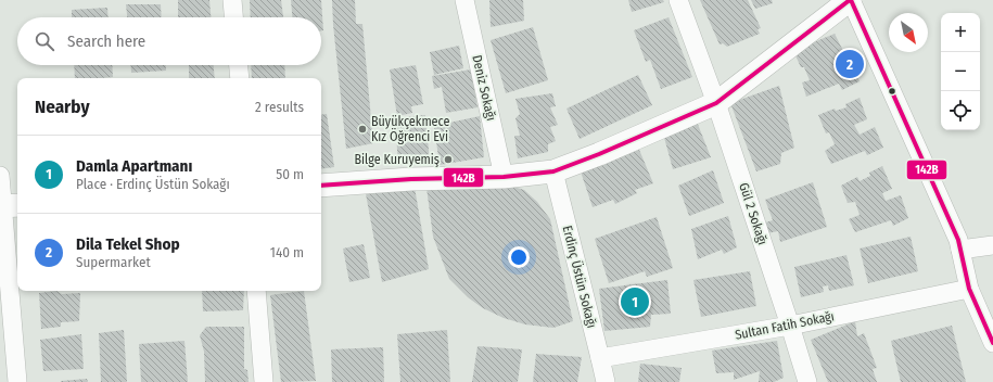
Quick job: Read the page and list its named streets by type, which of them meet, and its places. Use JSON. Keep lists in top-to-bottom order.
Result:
{
  "streets": {
    "street": [
      "Deniz Sokağı",
      "Gül 2 Sokağı",
      "Erdinç Üstün Sokağı",
      "Sultan Fatih Sokağı"
    ]
  },
  "crossings": [
    ["Gül 2 Sokağı", "Sultan Fatih Sokağı"],
    ["Erdinç Üstün Sokağı", "Sultan Fatih Sokağı"]
  ],
  "places": ["Büyükçekmece Kız Öğrenci Evi", "Bilge Kuruyemiş"],
  "lines": ["transit line 142B"],
  "north": "bottom right",
  "page": {
    "map_buttons": ["+", "−"],
    "search": "Search here",
    "pins": ["2", "1"],
    "heading": ["Nearby", "2 results"],
    "list": [
      {
        "mark": "1",
        "name": "Damla Apartmanı",
        "note": "Place · Erdinç Üstün Sokağı",
        "value": "50 m"
      },
      {
        "mark": "2",
        "name": "Dila Tekel Shop",
        "note": "Supermarket",
        "value": "140 m"
      }
    ]
  }
}
